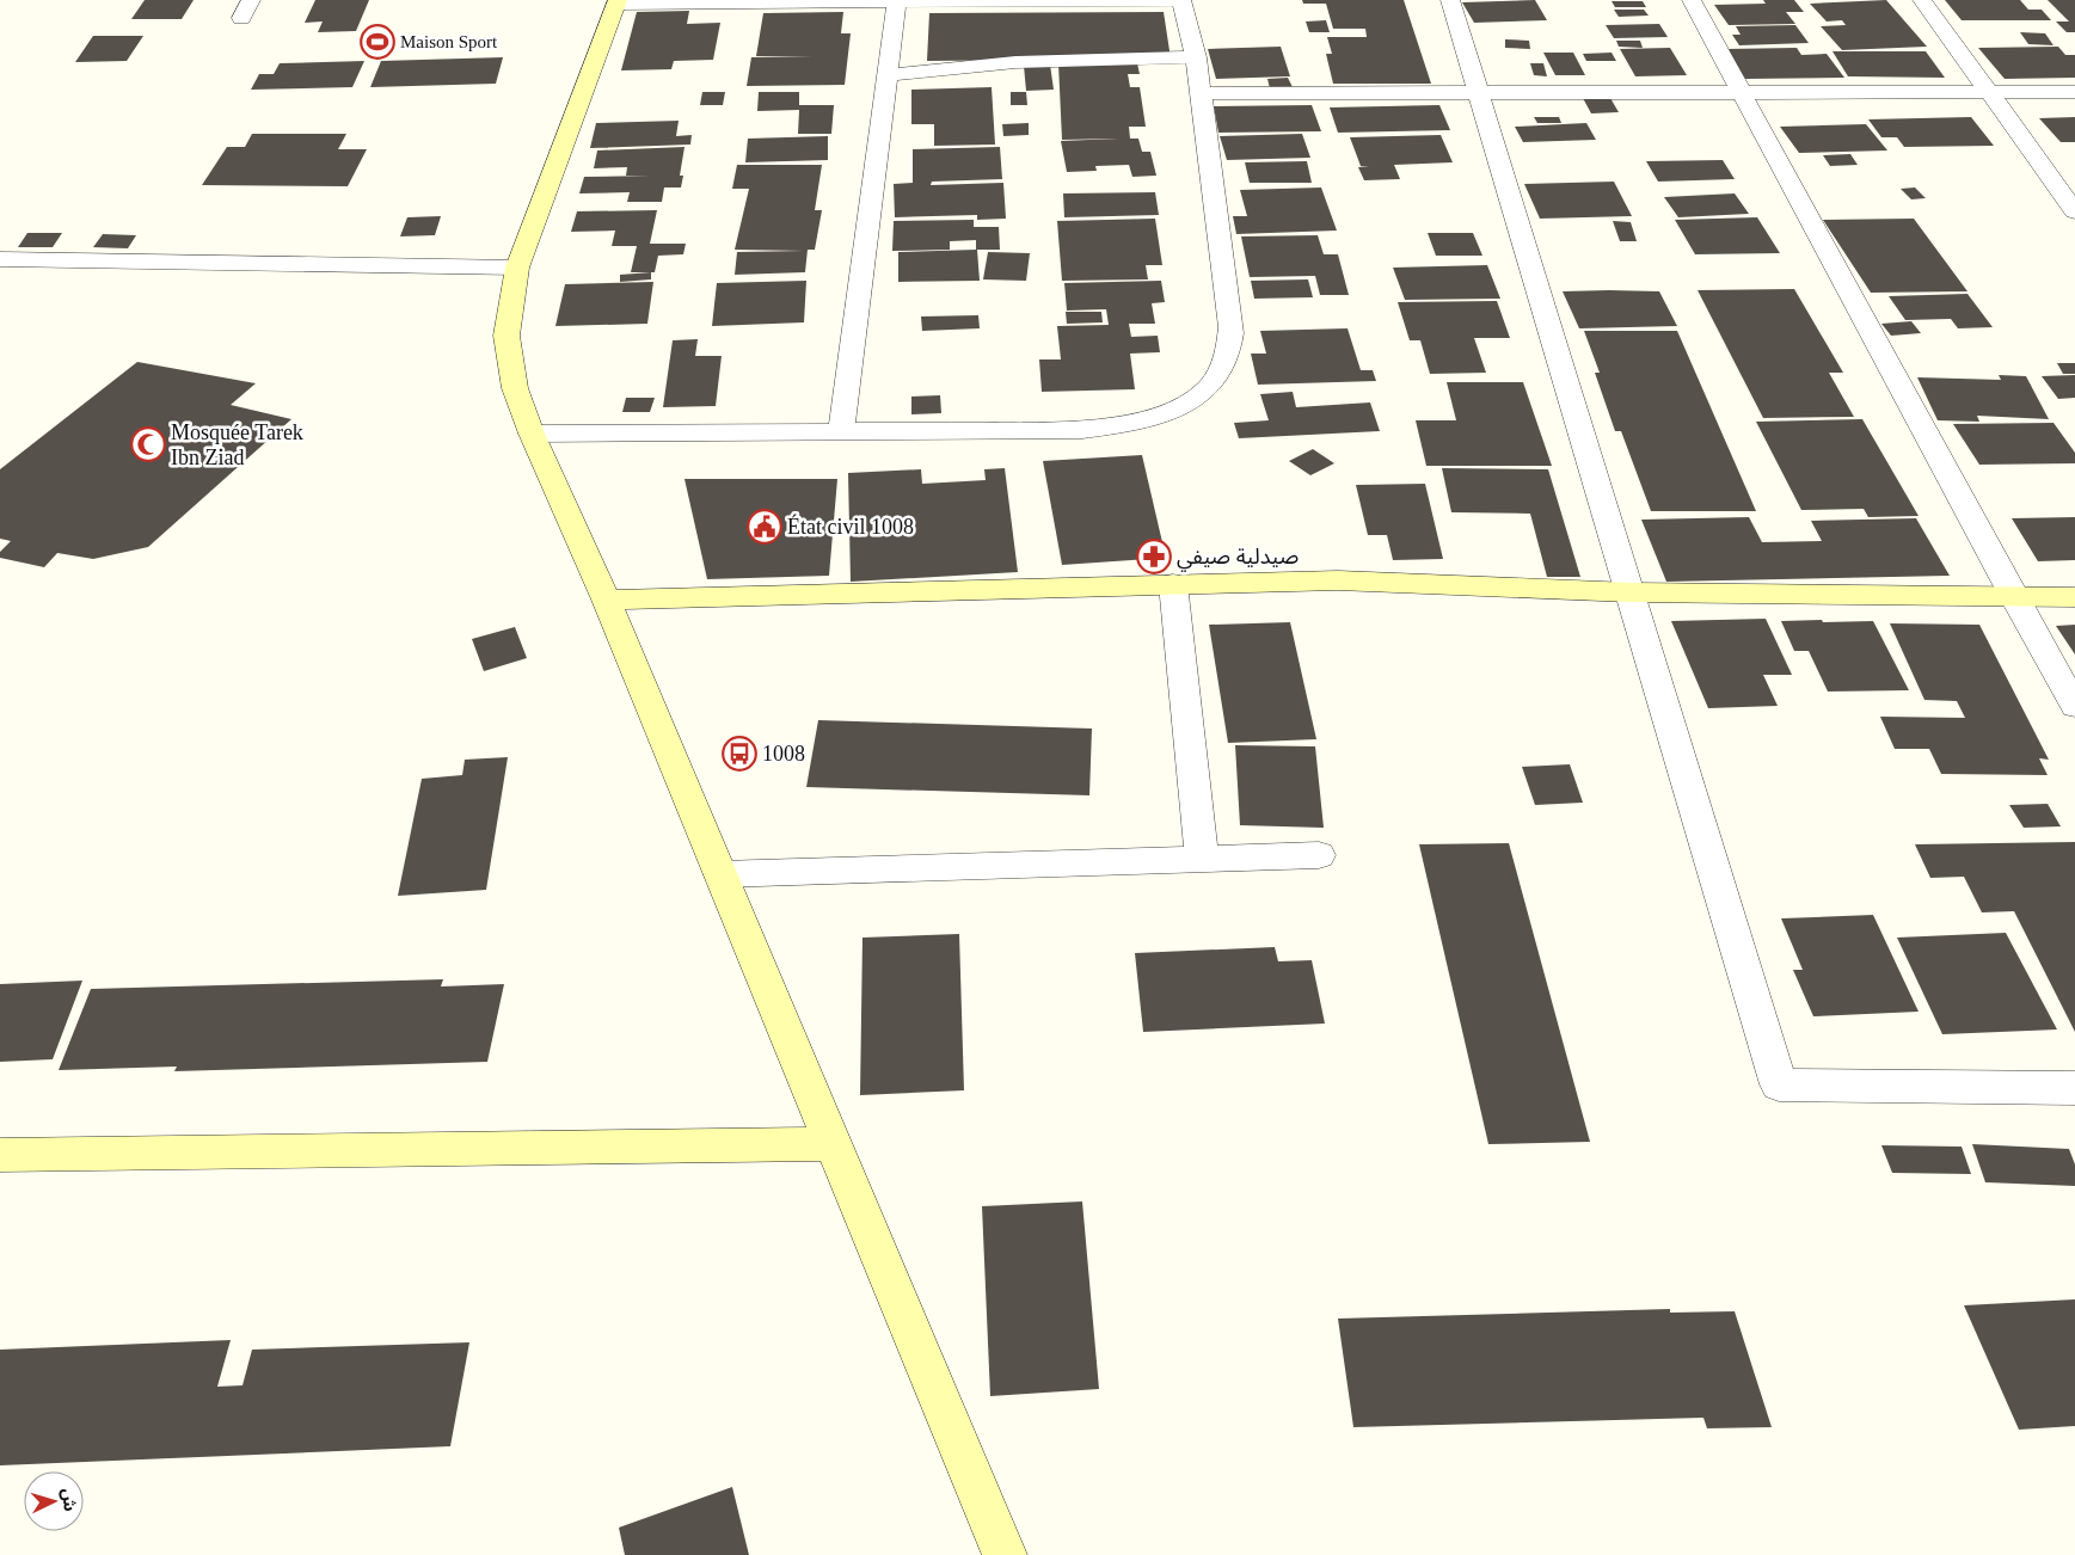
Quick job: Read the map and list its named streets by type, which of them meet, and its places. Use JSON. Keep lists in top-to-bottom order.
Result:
{
  "places": {
    "sports": ["Maison Sport"],
    "mosque": ["Mosquée Tarek Ibn Ziad"],
    "public building": ["État civil 1008"],
    "pharmacy": ["صيدلية صيفي"],
    "bus stop": ["1008"]
  },
  "north": "right"
}
